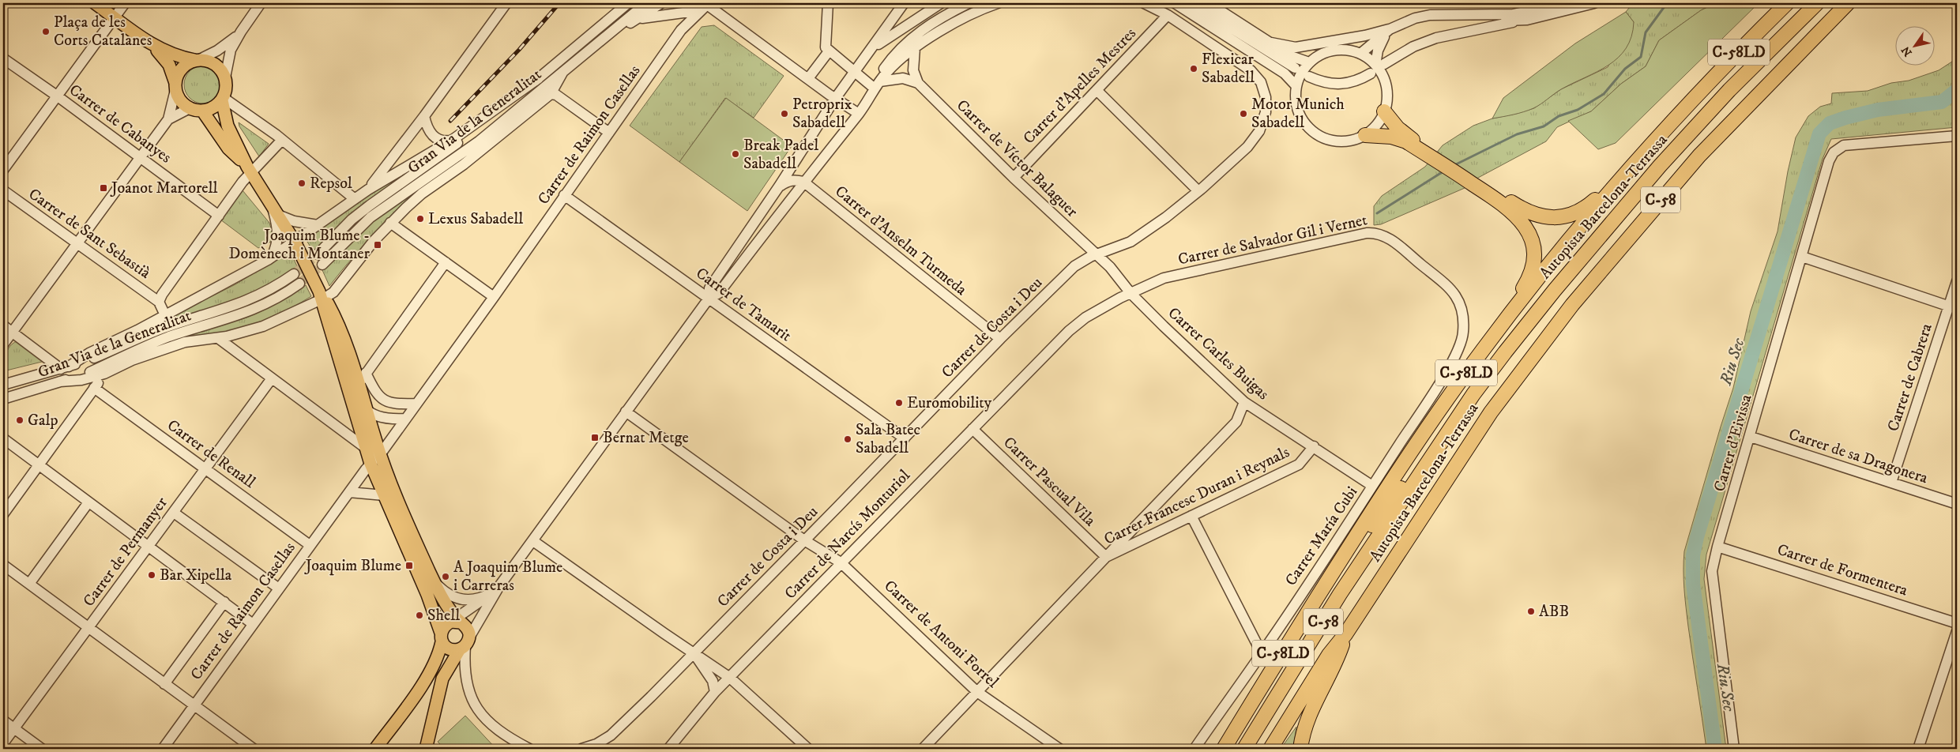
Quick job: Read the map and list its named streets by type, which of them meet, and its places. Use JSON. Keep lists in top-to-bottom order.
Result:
{
  "streets": {
    "highway": ["C-58LD", "C-58", "Autopista Barcelona-Terrassa"],
    "street": [
      "Carrer d'Apelles Mestres",
      "Gran Via de la Generalitat",
      "Carrer de Cabanyes",
      "Carrer de Raimon Casellas",
      "Carrer de Víctor Balaguer",
      "Carrer de Sant Sebastià",
      "Carrer de Salvador Gil i Vernet",
      "Carrer d'Anselm Turmeda",
      "Carrer de Tamarit",
      "Carrer de Costa i Deu",
      "Carrer Carles Buigas",
      "Carrer de Cabrera",
      "Carrer d'Eivissa",
      "Carrer de Renall",
      "Carrer de sa Dragonera",
      "Carrer Pascual Vila",
      "Carrer Francesc Duran i Reynals",
      "Carrer de Narcís Monturiol",
      "Carrer María Cubi",
      "Carrer de Permanyer",
      "Carrer de Formentera",
      "Carrer de Antoni Forrel"
    ]
  },
  "crossings": [
    ["Carrer d'Apelles Mestres", "Carrer de Víctor Balaguer"],
    ["Carrer d'Apelles Mestres", "Carrer de Costa i Deu"],
    ["Carrer de Raimon Casellas", "Carrer de Tamarit"],
    ["Carrer de Raimon Casellas", "Carrer de Renall"],
    ["Carrer de Víctor Balaguer", "Carrer de Costa i Deu"],
    ["Carrer de Víctor Balaguer", "Carrer Carles Buigas"],
    ["Carrer de Salvador Gil i Vernet", "Carrer Carles Buigas"],
    ["Carrer de Salvador Gil i Vernet", "Carrer de Narcís Monturiol"],
    ["Carrer de Salvador Gil i Vernet", "Carrer María Cubi"],
    ["Carrer d'Anselm Turmeda", "Carrer de Costa i Deu"],
    ["Carrer de Tamarit", "Carrer de Costa i Deu"],
    ["Carrer de Costa i Deu", "Carrer Carles Buigas"],
    ["Carrer de Costa i Deu", "Carrer de Antoni Forrel"],
    ["Carrer Carles Buigas", "Carrer Francesc Duran i Reynals"],
    ["Carrer Carles Buigas", "Carrer de Narcís Monturiol"],
    ["Carrer Carles Buigas", "Carrer María Cubi"],
    ["Carrer de Cabrera", "Carrer de sa Dragonera"],
    ["Carrer d'Eivissa", "Carrer de sa Dragonera"],
    ["Carrer d'Eivissa", "Carrer de Formentera"],
    ["Carrer de Renall", "Carrer de Permanyer"],
    ["Carrer Pascual Vila", "Carrer Francesc Duran i Reynals"],
    ["Carrer Pascual Vila", "Carrer de Narcís Monturiol"],
    ["Carrer Francesc Duran i Reynals", "Carrer de Antoni Forrel"],
    ["Carrer de Narcís Monturiol", "Carrer de Antoni Forrel"]
  ],
  "water": ["Riu Sec"],
  "places": {
    "other": [
      "Plaça de les Corts Catalanes",
      "Flexicar Sabadell",
      "Petroprix Sabadell",
      "Motor Munich Sabadell",
      "Break Padel Sabadell",
      "Repsol",
      "Lexus Sabadell",
      "Euromobility",
      "Galp",
      "Sala Batec Sabadell",
      "Bar Xipella",
      "A Joaquim Blume i Carreras",
      "ABB",
      "Shell"
    ],
    "transit": [
      "Joanot Martorell",
      "Joaquim Blume - Domènech i Montaner",
      "Bernat Metge",
      "Joaquim Blume"
    ]
  },
  "north": "bottom left"
}
